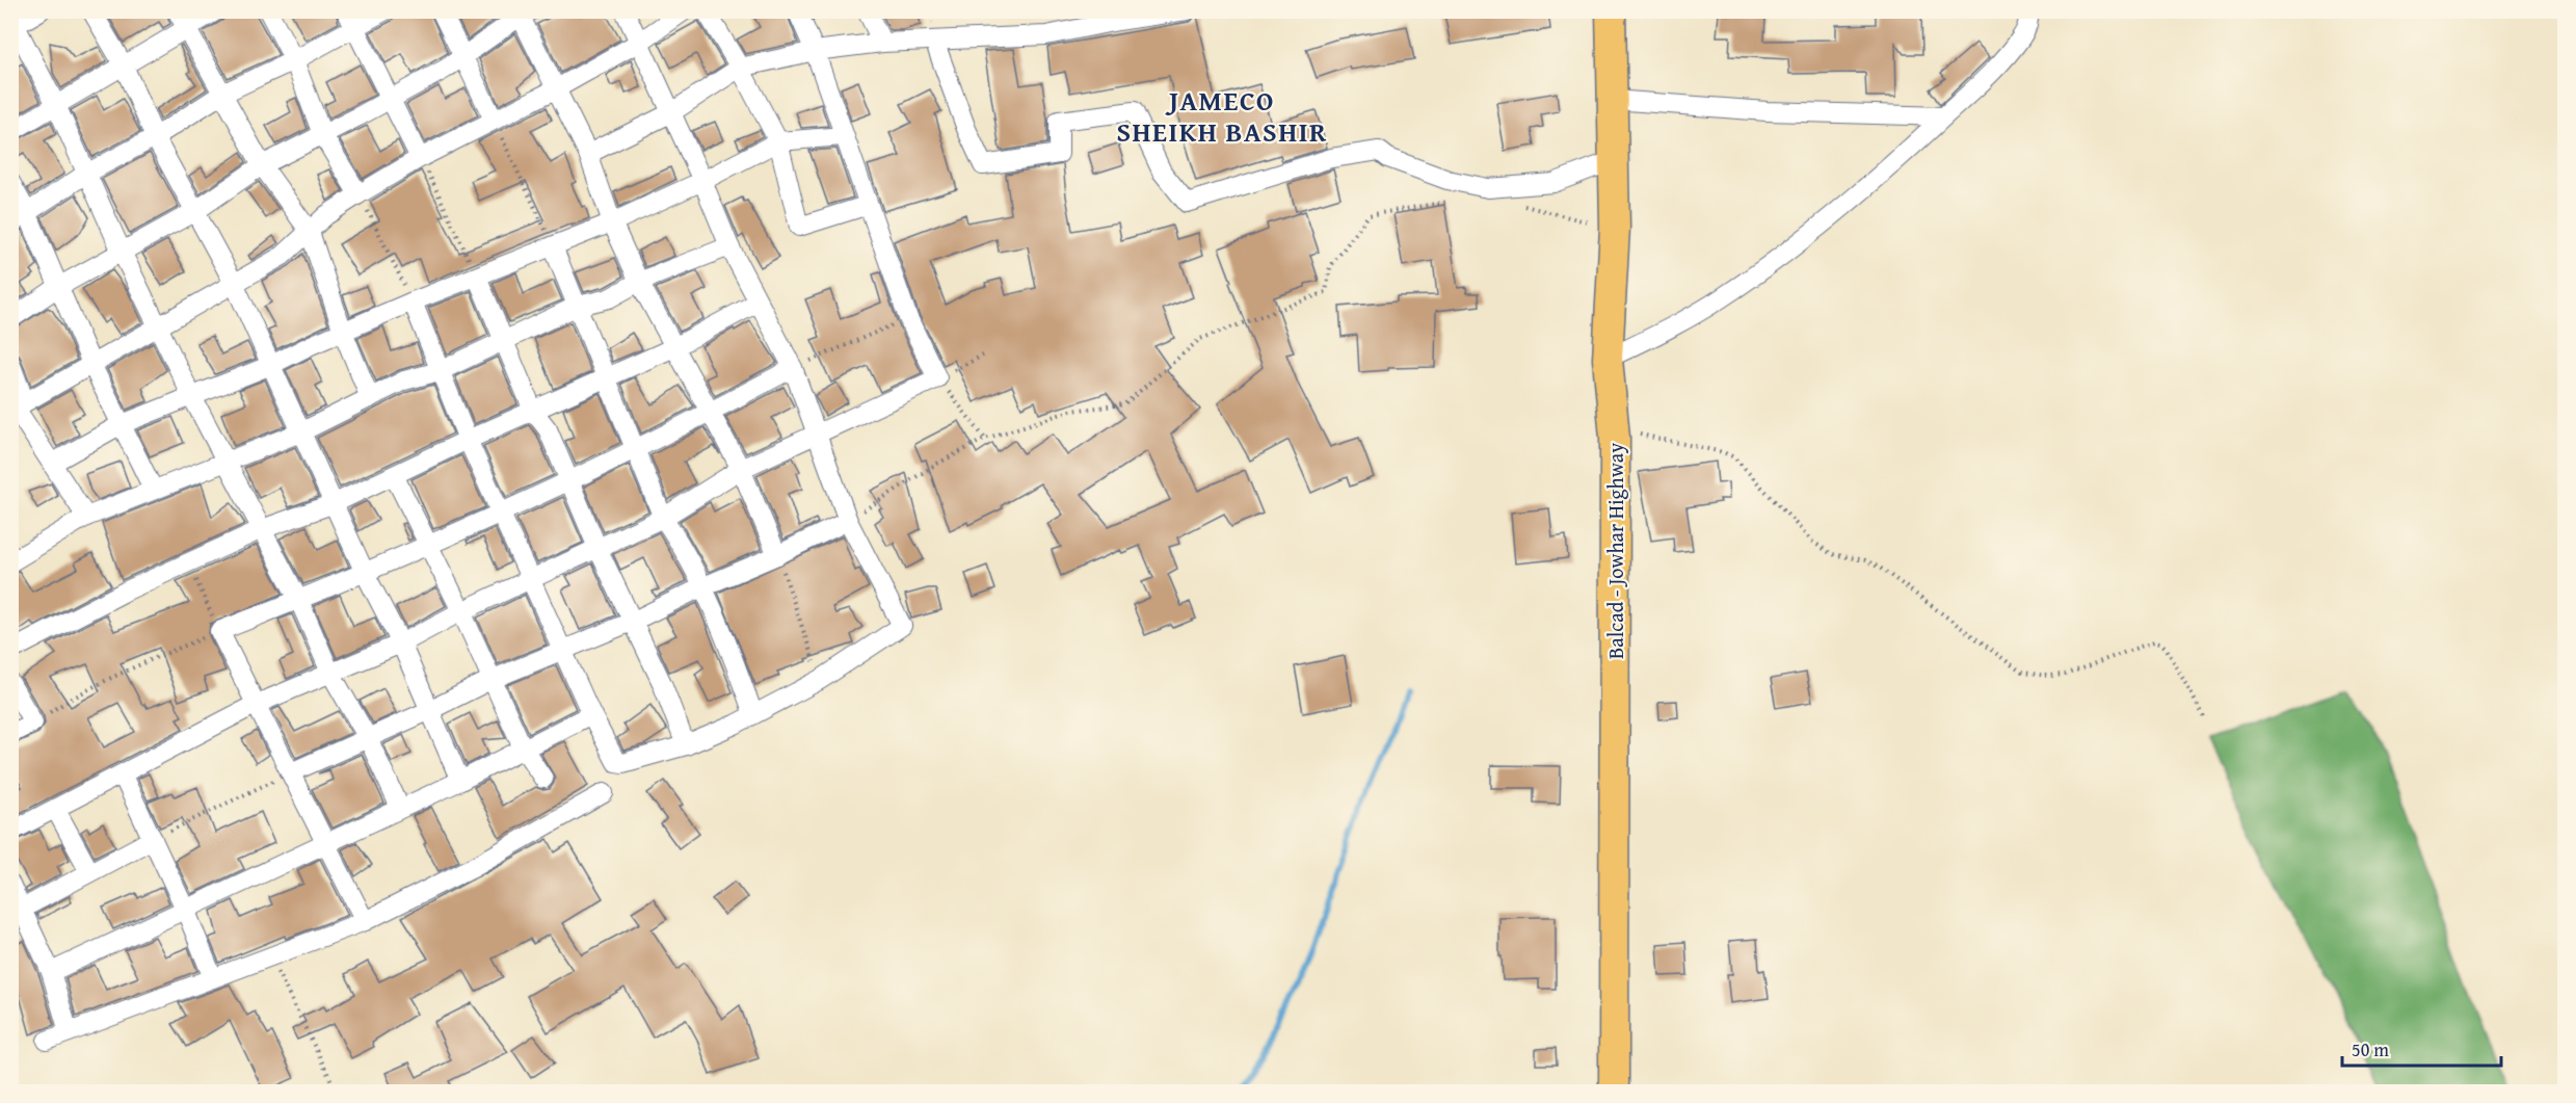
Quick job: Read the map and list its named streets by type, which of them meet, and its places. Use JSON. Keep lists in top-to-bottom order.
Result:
{
  "streets": {
    "main road": ["Balcad - Jowhar Highway"]
  },
  "districts": ["JAMECO SHEIKH BASHIR"],
  "scale_bar": "50 m"
}
